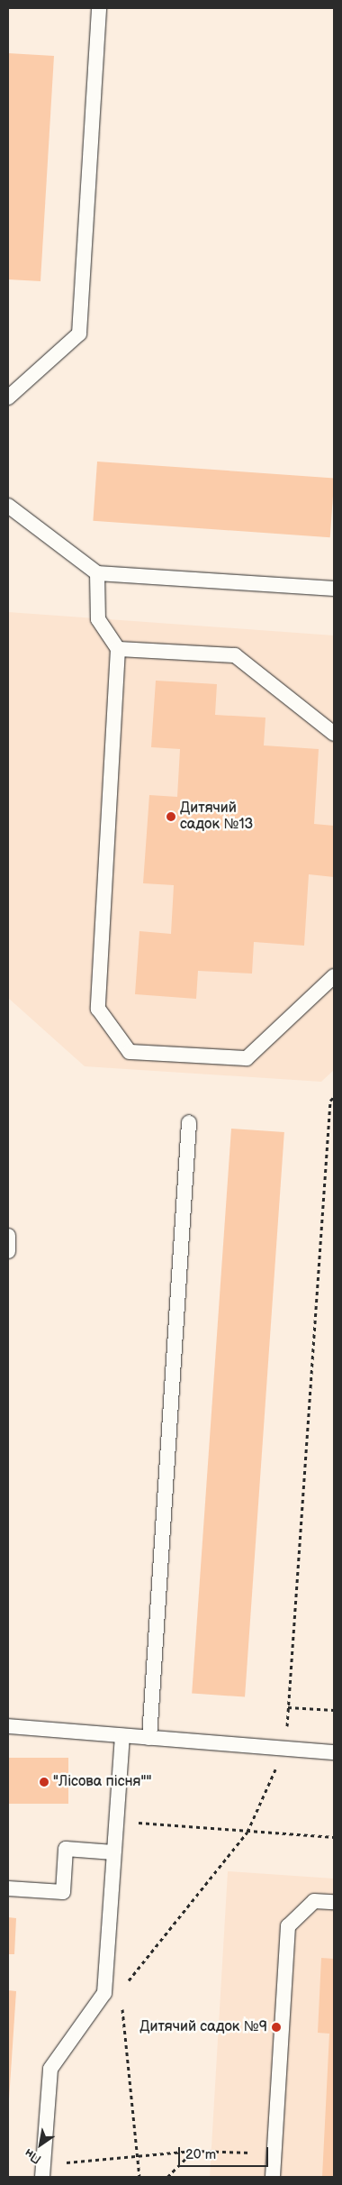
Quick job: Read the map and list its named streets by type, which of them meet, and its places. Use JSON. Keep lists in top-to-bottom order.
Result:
{
  "places": ["Дитячий садок №13", "\"Лісова пісня\"\"", "Дитячий садок №9"],
  "scale_bar": "20 m",
  "north": "bottom left"
}
